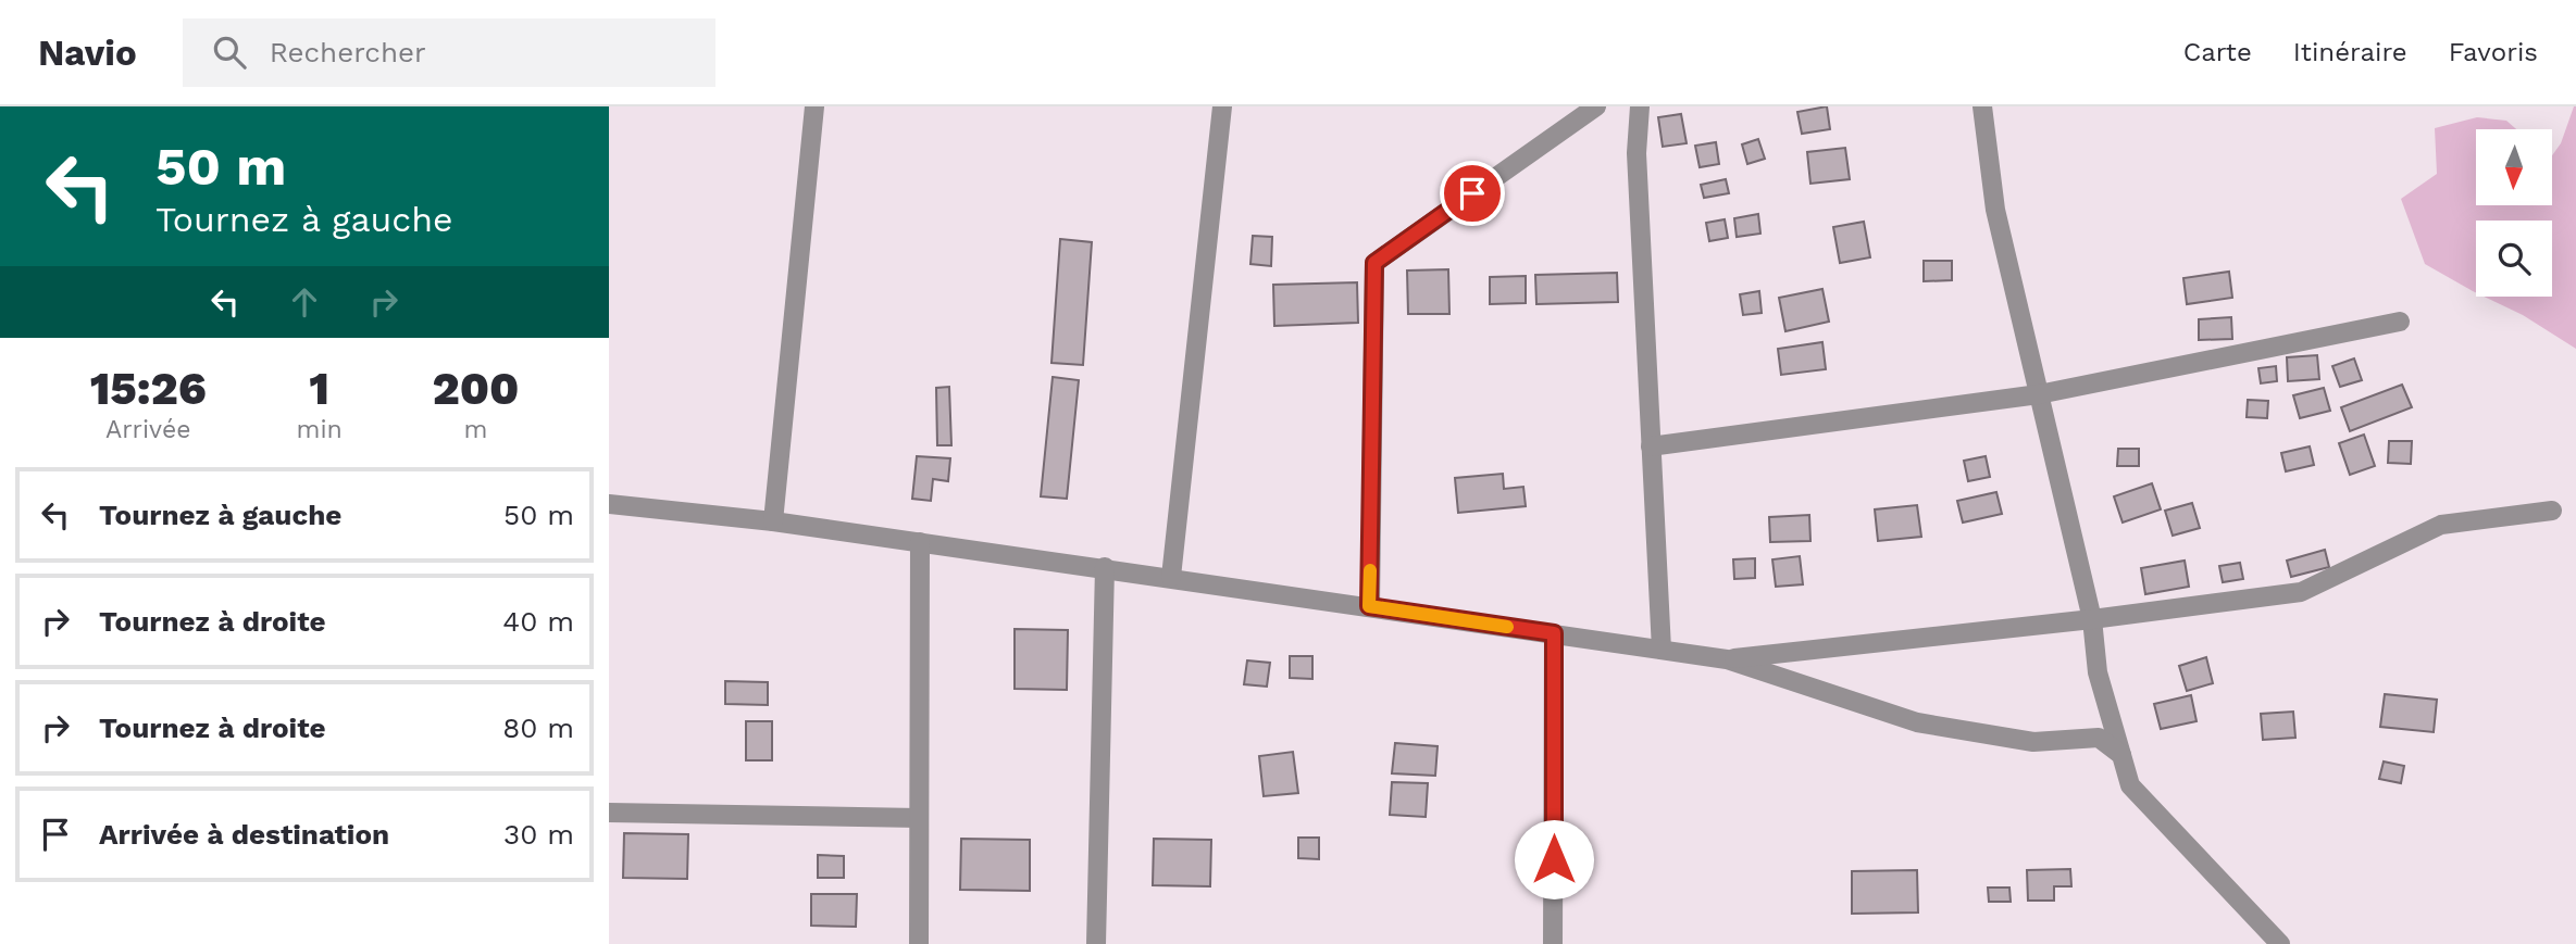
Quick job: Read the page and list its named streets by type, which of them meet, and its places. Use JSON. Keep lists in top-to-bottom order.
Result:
{
  "north": "bottom",
  "page": {
    "header": "Navio",
    "search": "Rechercher",
    "nav": ["Carte", "Itinéraire", "Favoris"],
    "turn": ["50 m", "Tournez à gauche"],
    "eta": [
      "15:26",
      "Arrivée",
      "1",
      "min",
      "200",
      "m"
    ],
    "list": [
      {
        "name": "Tournez à gauche",
        "value": "50 m"
      },
      {
        "name": "Tournez à droite",
        "value": "40 m"
      },
      {
        "name": "Tournez à droite",
        "value": "80 m"
      },
      {
        "name": "Arrivée à destination",
        "value": "30 m"
      }
    ]
  }
}
